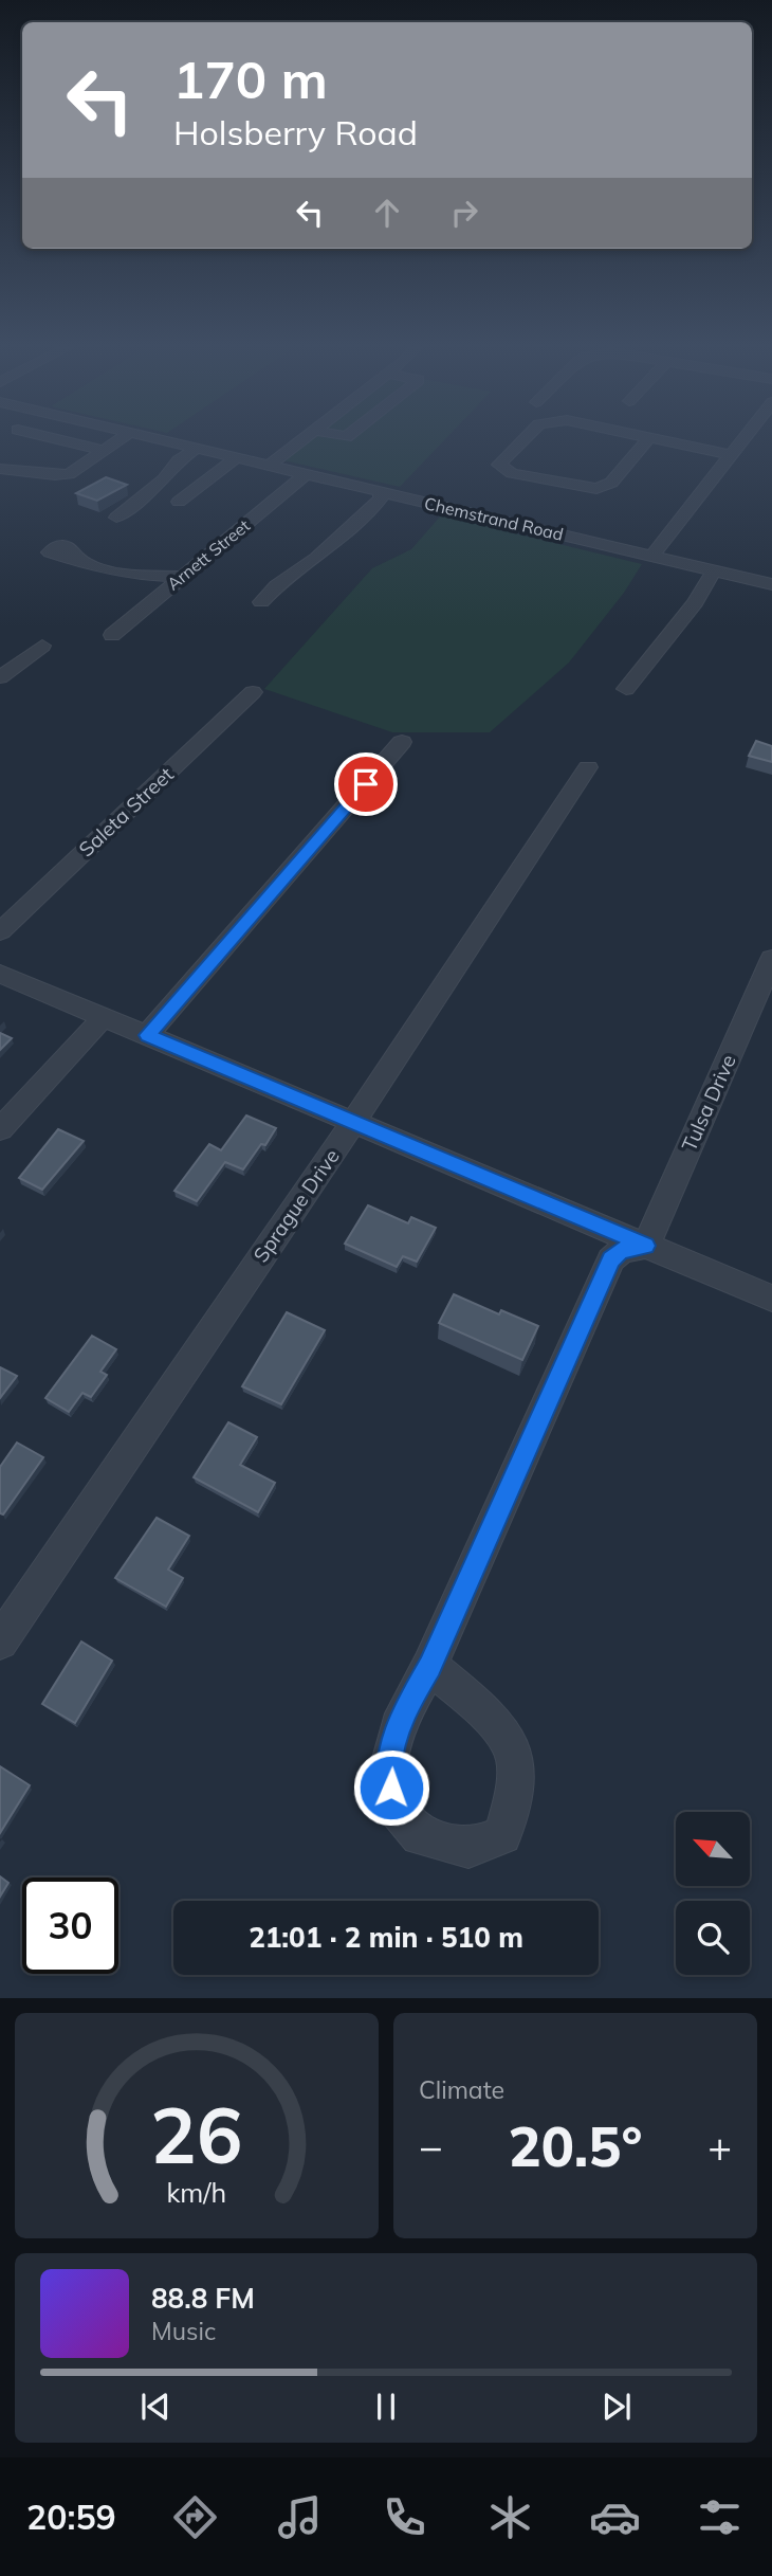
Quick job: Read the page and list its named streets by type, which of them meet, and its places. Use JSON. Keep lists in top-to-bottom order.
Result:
{
  "streets": {
    "street": [
      "Chemstrand Road",
      "Arnett Street",
      "Saleta Street",
      "Tulsa Drive",
      "Sprague Drive"
    ]
  },
  "crossings": [
    ["Chemstrand Road", "Arnett Street"]
  ],
  "north": "top left",
  "page": {
    "turn": ["170 m", "Holsberry Road"],
    "limit": "30",
    "trip": "21:01 · 2 min · 510 m",
    "tile": "Climate",
    "heat": ["−", "20.5°", "+"],
    "song": ["88.8 FM", "Music"],
    "tabs": "20:59",
    "gauge": ["26", "km/h"]
  }
}
